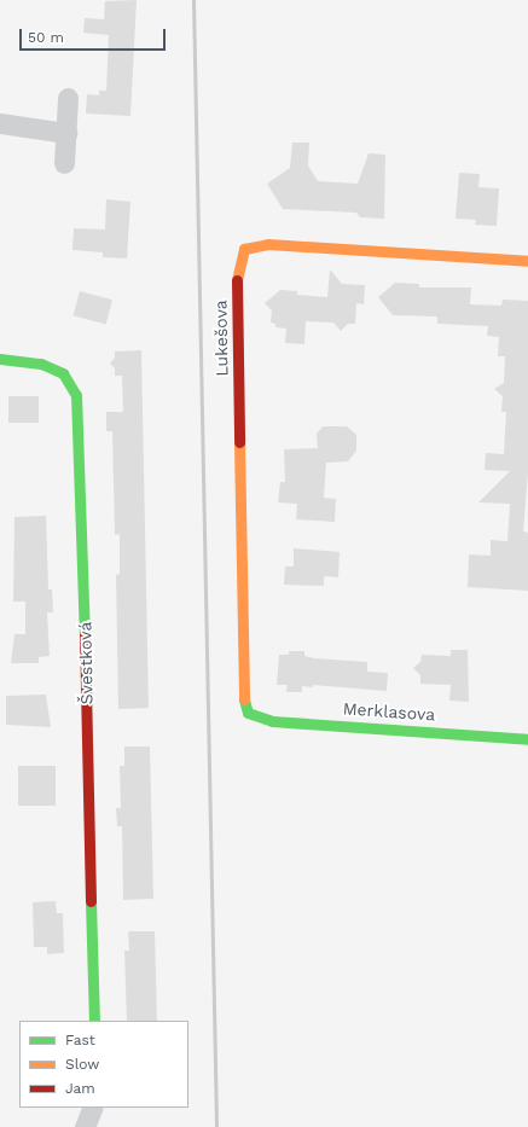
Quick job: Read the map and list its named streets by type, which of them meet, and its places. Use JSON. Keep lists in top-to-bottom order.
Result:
{
  "streets": {
    "street": ["Lukešova", "Švestková", "Merklasova"]
  },
  "crossings": [
    ["Lukešova", "Merklasova"]
  ],
  "legend": ["Fast", "Slow", "Jam"],
  "scale_bar": "50 m"
}
